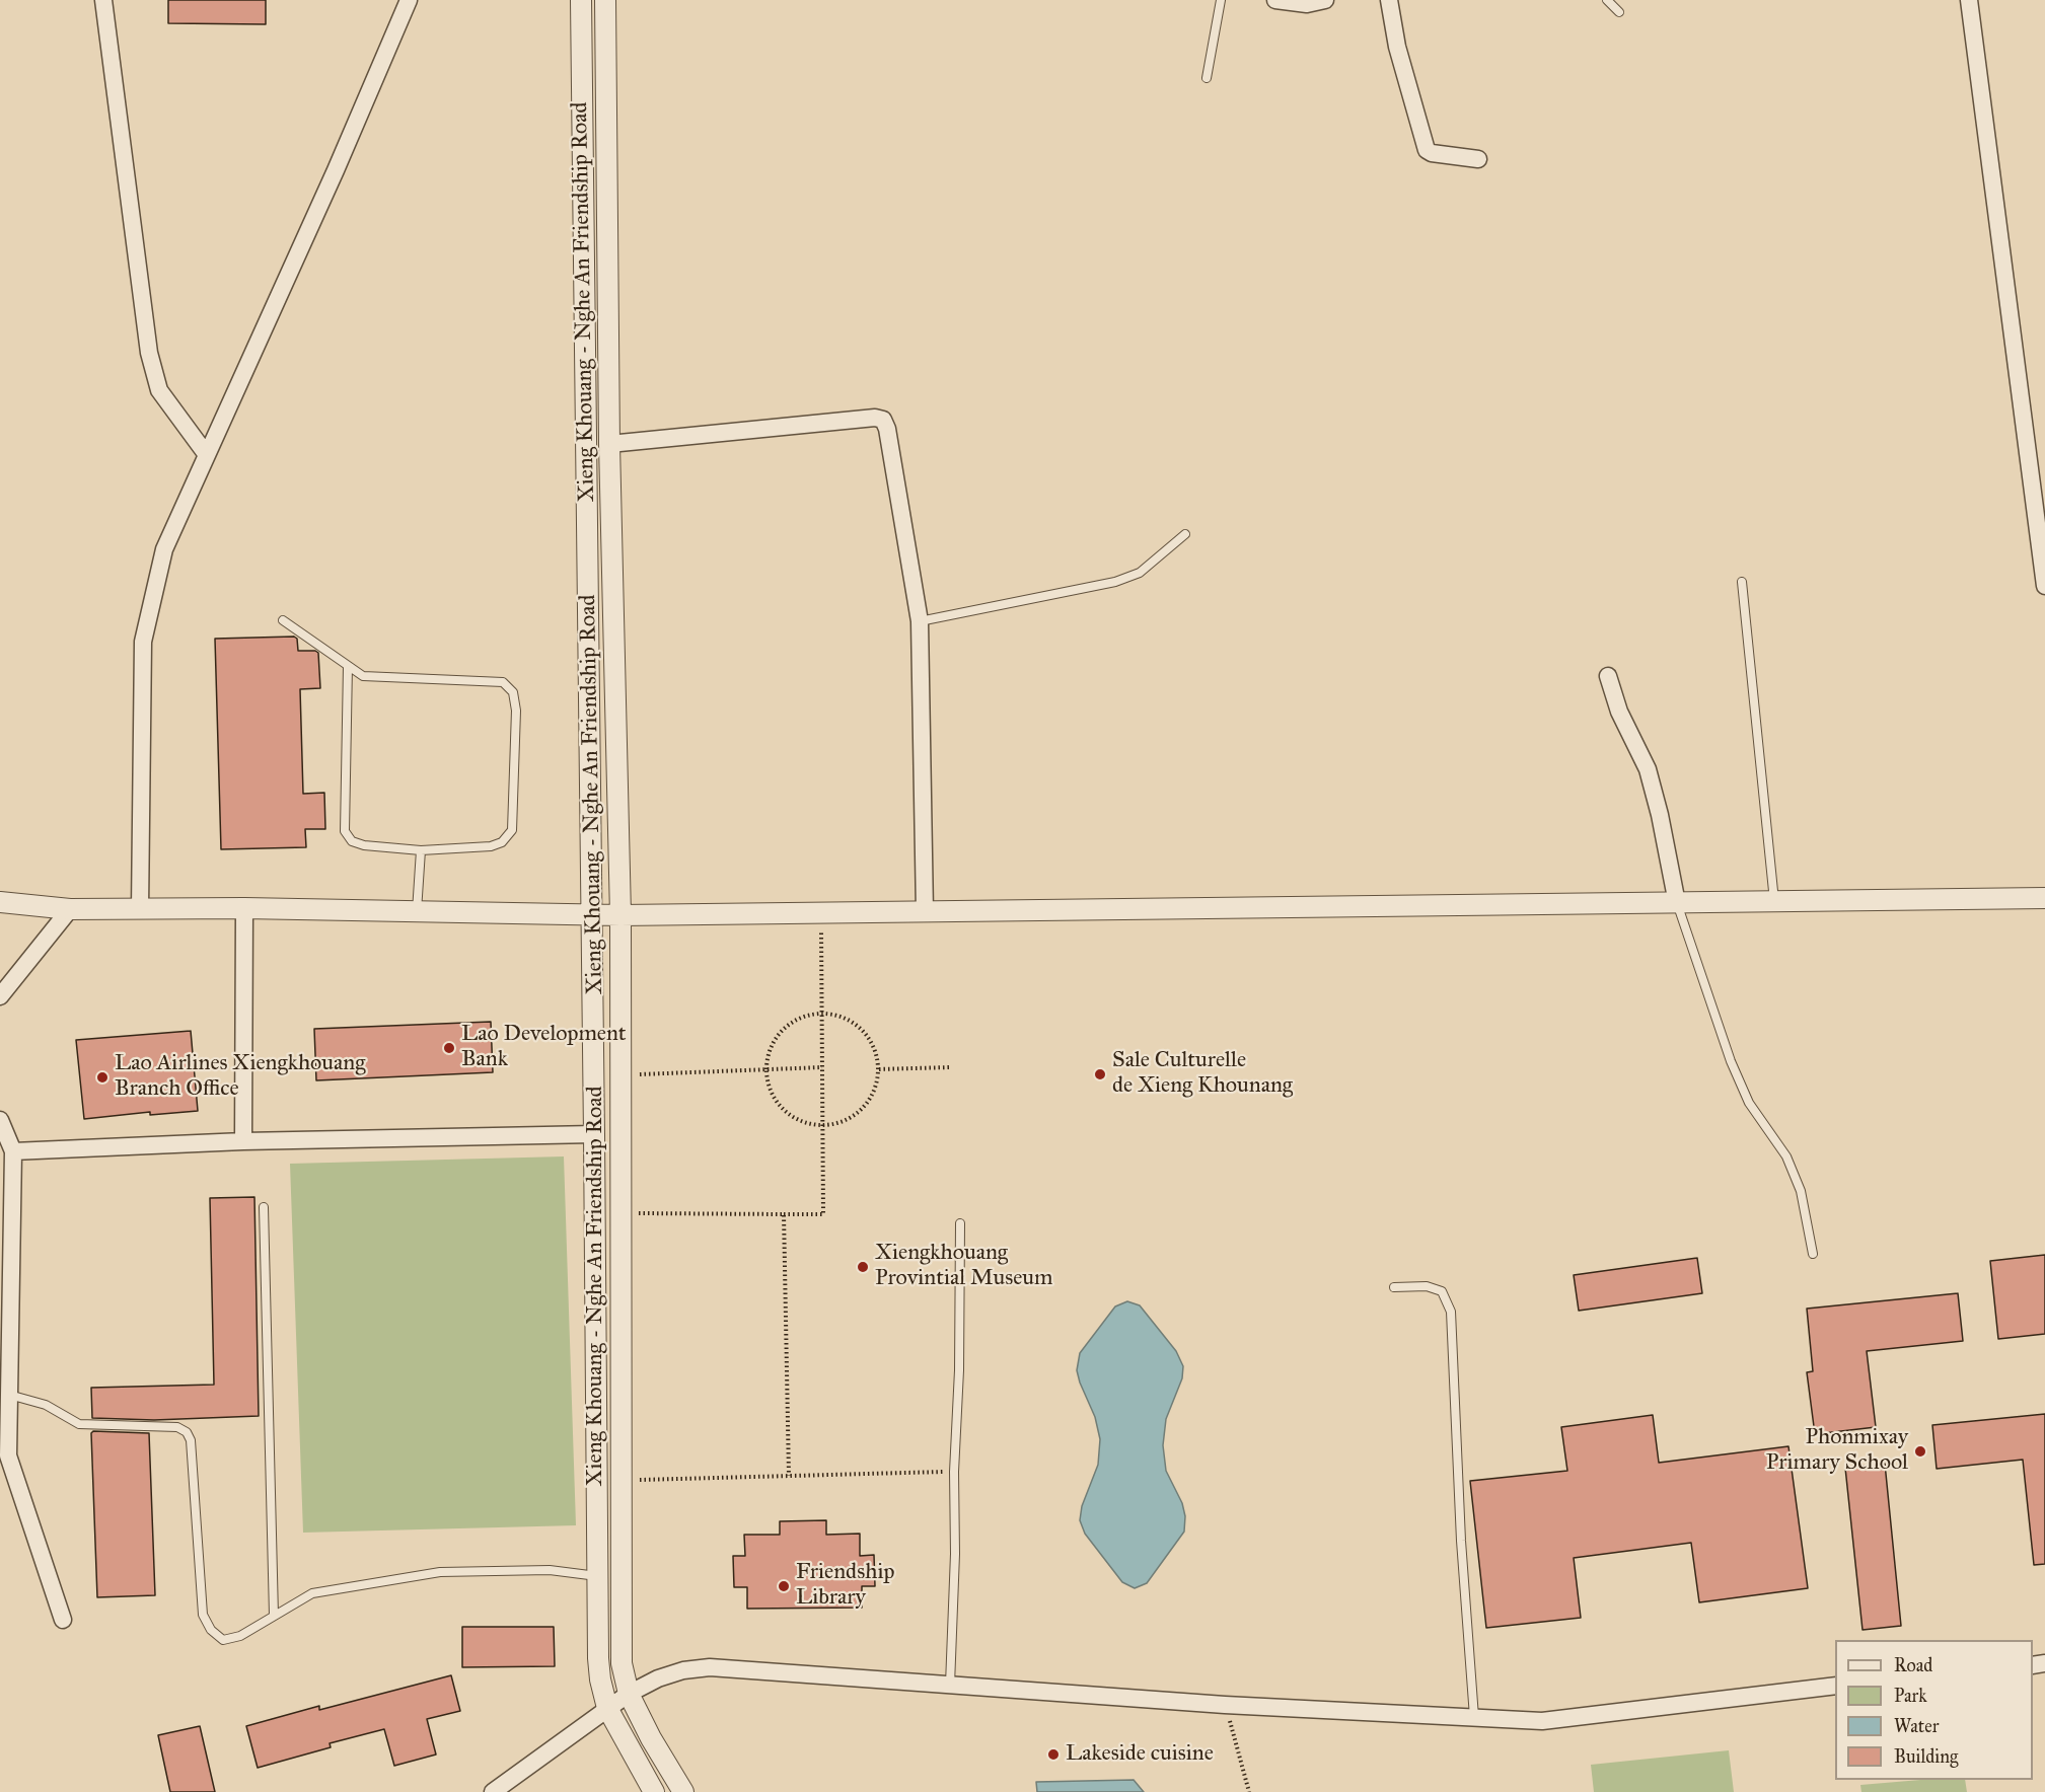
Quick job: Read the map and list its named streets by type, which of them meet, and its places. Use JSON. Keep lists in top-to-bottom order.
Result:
{
  "streets": {
    "street": ["Xieng Khouang - Nghe An Friendship Road"]
  },
  "places": [
    "Lao Development Bank",
    "Sale Culturelle de Xieng Khounang",
    "Lao Airlines Xiengkhouang Branch Office",
    "Xiengkhouang Provintial Museum",
    "Phonmixay Primary School",
    "Friendship Library",
    "Lakeside cuisine"
  ],
  "legend": [
    "Road",
    "Park",
    "Water",
    "Building"
  ]
}
